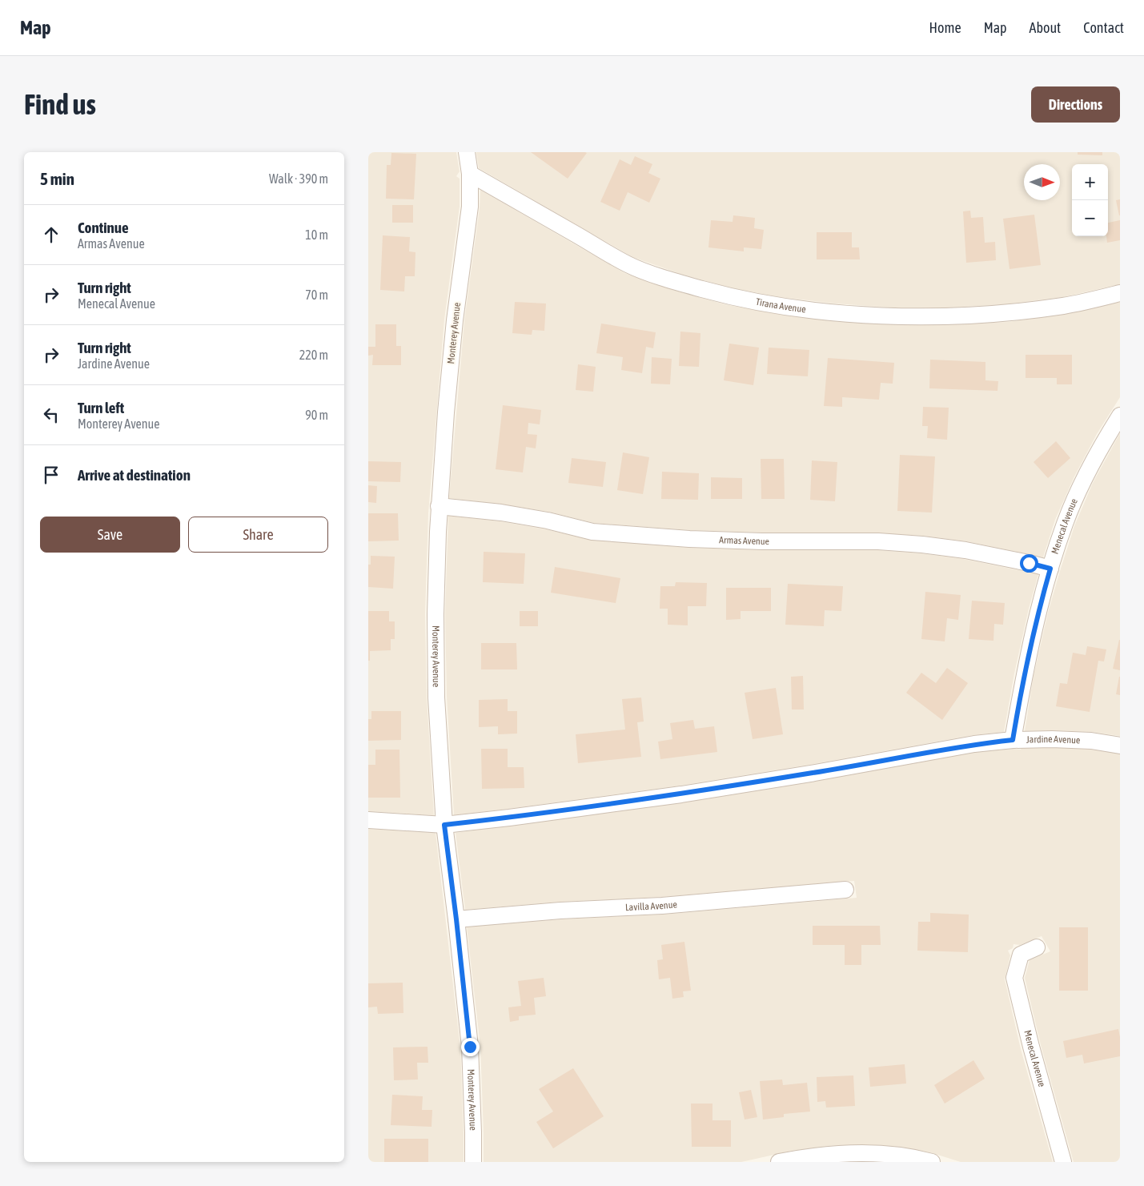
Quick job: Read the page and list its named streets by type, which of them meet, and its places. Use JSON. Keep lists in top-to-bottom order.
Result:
{
  "streets": {
    "street": [
      "Tirana Avenue",
      "Monterey Avenue",
      "Menecal Avenue",
      "Armas Avenue",
      "Jardine Avenue",
      "Lavilla Avenue"
    ]
  },
  "crossings": [
    ["Tirana Avenue", "Monterey Avenue"],
    ["Monterey Avenue", "Armas Avenue"],
    ["Monterey Avenue", "Jardine Avenue"],
    ["Monterey Avenue", "Lavilla Avenue"],
    ["Menecal Avenue", "Armas Avenue"],
    ["Menecal Avenue", "Jardine Avenue"]
  ],
  "north": "right",
  "page": {
    "header": "Map",
    "nav": [
      "Home",
      "Map",
      "About",
      "Contact"
    ],
    "buttons": [
      "Directions",
      ["Save", "Share"]
    ],
    "title": "Find us",
    "heading": ["5 min", "Walk · 390 m"],
    "map_buttons": ["+", "−"],
    "list": [
      ["Continue", "Armas Avenue", "10 m"],
      ["Turn right", "Menecal Avenue", "70 m"],
      ["Turn right", "Jardine Avenue", "220 m"],
      ["Turn left", "Monterey Avenue", "90 m"],
      "Arrive at destination"
    ]
  }
}
